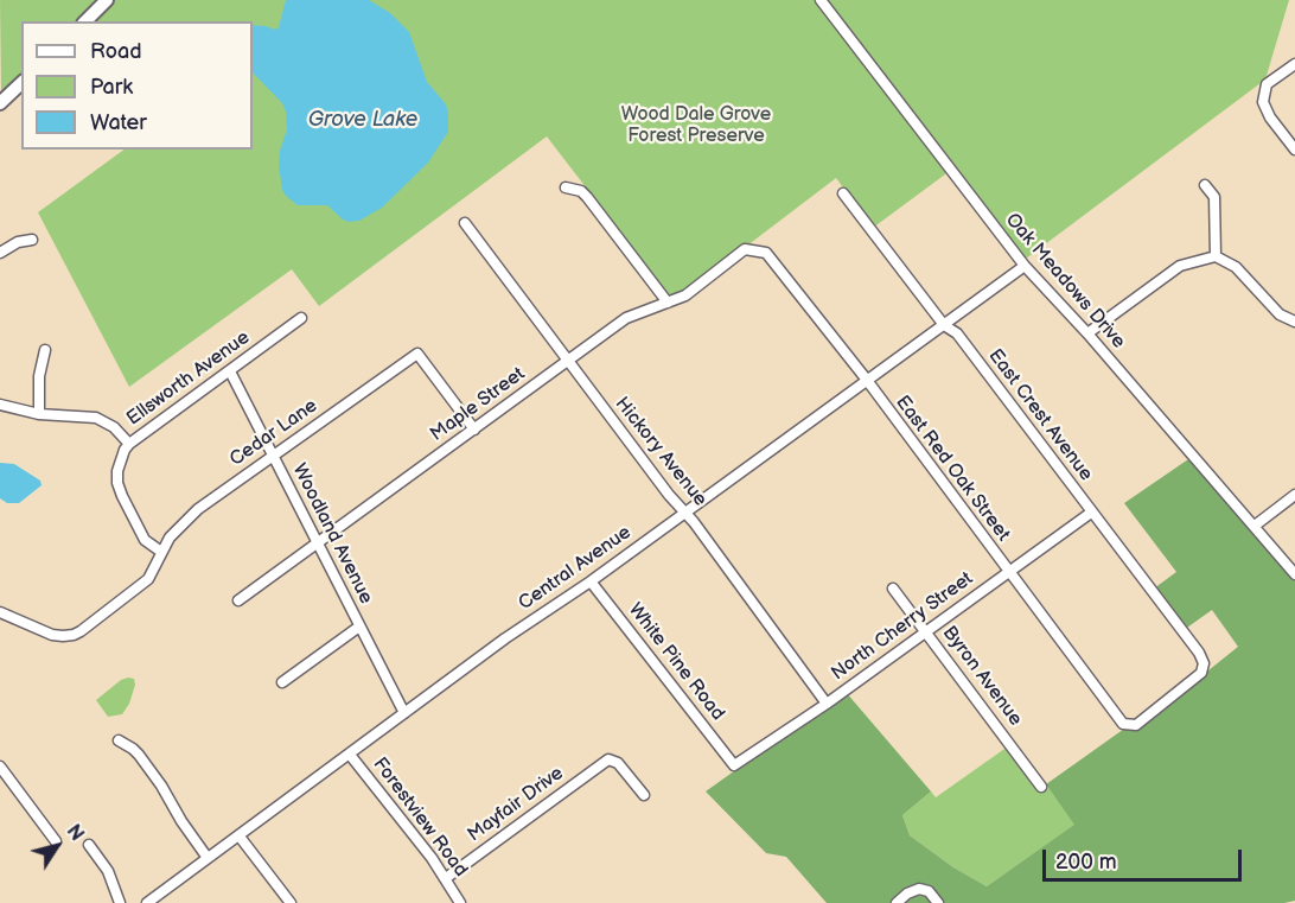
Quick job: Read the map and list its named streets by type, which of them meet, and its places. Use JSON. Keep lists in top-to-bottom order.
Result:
{
  "streets": {
    "street": [
      "Oak Meadows Drive",
      "Ellsworth Avenue",
      "Maple Street",
      "East Crest Avenue",
      "Cedar Lane",
      "Hickory Avenue",
      "East Red Oak Street",
      "Woodland Avenue",
      "Central Avenue",
      "North Cherry Street",
      "White Pine Road",
      "Byron Avenue",
      "Mayfair Drive",
      "Forestview Road"
    ]
  },
  "crossings": [
    ["Oak Meadows Drive", "Central Avenue"],
    ["Ellsworth Avenue", "Cedar Lane"],
    ["Ellsworth Avenue", "Woodland Avenue"],
    ["Maple Street", "Cedar Lane"],
    ["Maple Street", "Hickory Avenue"],
    ["Maple Street", "East Red Oak Street"],
    ["Maple Street", "Woodland Avenue"],
    ["East Crest Avenue", "East Red Oak Street"],
    ["East Crest Avenue", "Central Avenue"],
    ["East Crest Avenue", "North Cherry Street"],
    ["Cedar Lane", "Woodland Avenue"],
    ["Hickory Avenue", "Central Avenue"],
    ["Hickory Avenue", "North Cherry Street"],
    ["East Red Oak Street", "Central Avenue"],
    ["East Red Oak Street", "North Cherry Street"],
    ["Woodland Avenue", "Central Avenue"],
    ["Central Avenue", "White Pine Road"],
    ["Central Avenue", "Forestview Road"],
    ["North Cherry Street", "White Pine Road"],
    ["North Cherry Street", "Byron Avenue"],
    ["Mayfair Drive", "Forestview Road"]
  ],
  "water": ["Grove Lake"],
  "parks": ["Wood Dale Grove Forest Preserve"],
  "legend": ["Road", "Park", "Water"],
  "scale_bar": "200 m",
  "north": "top right"
}
